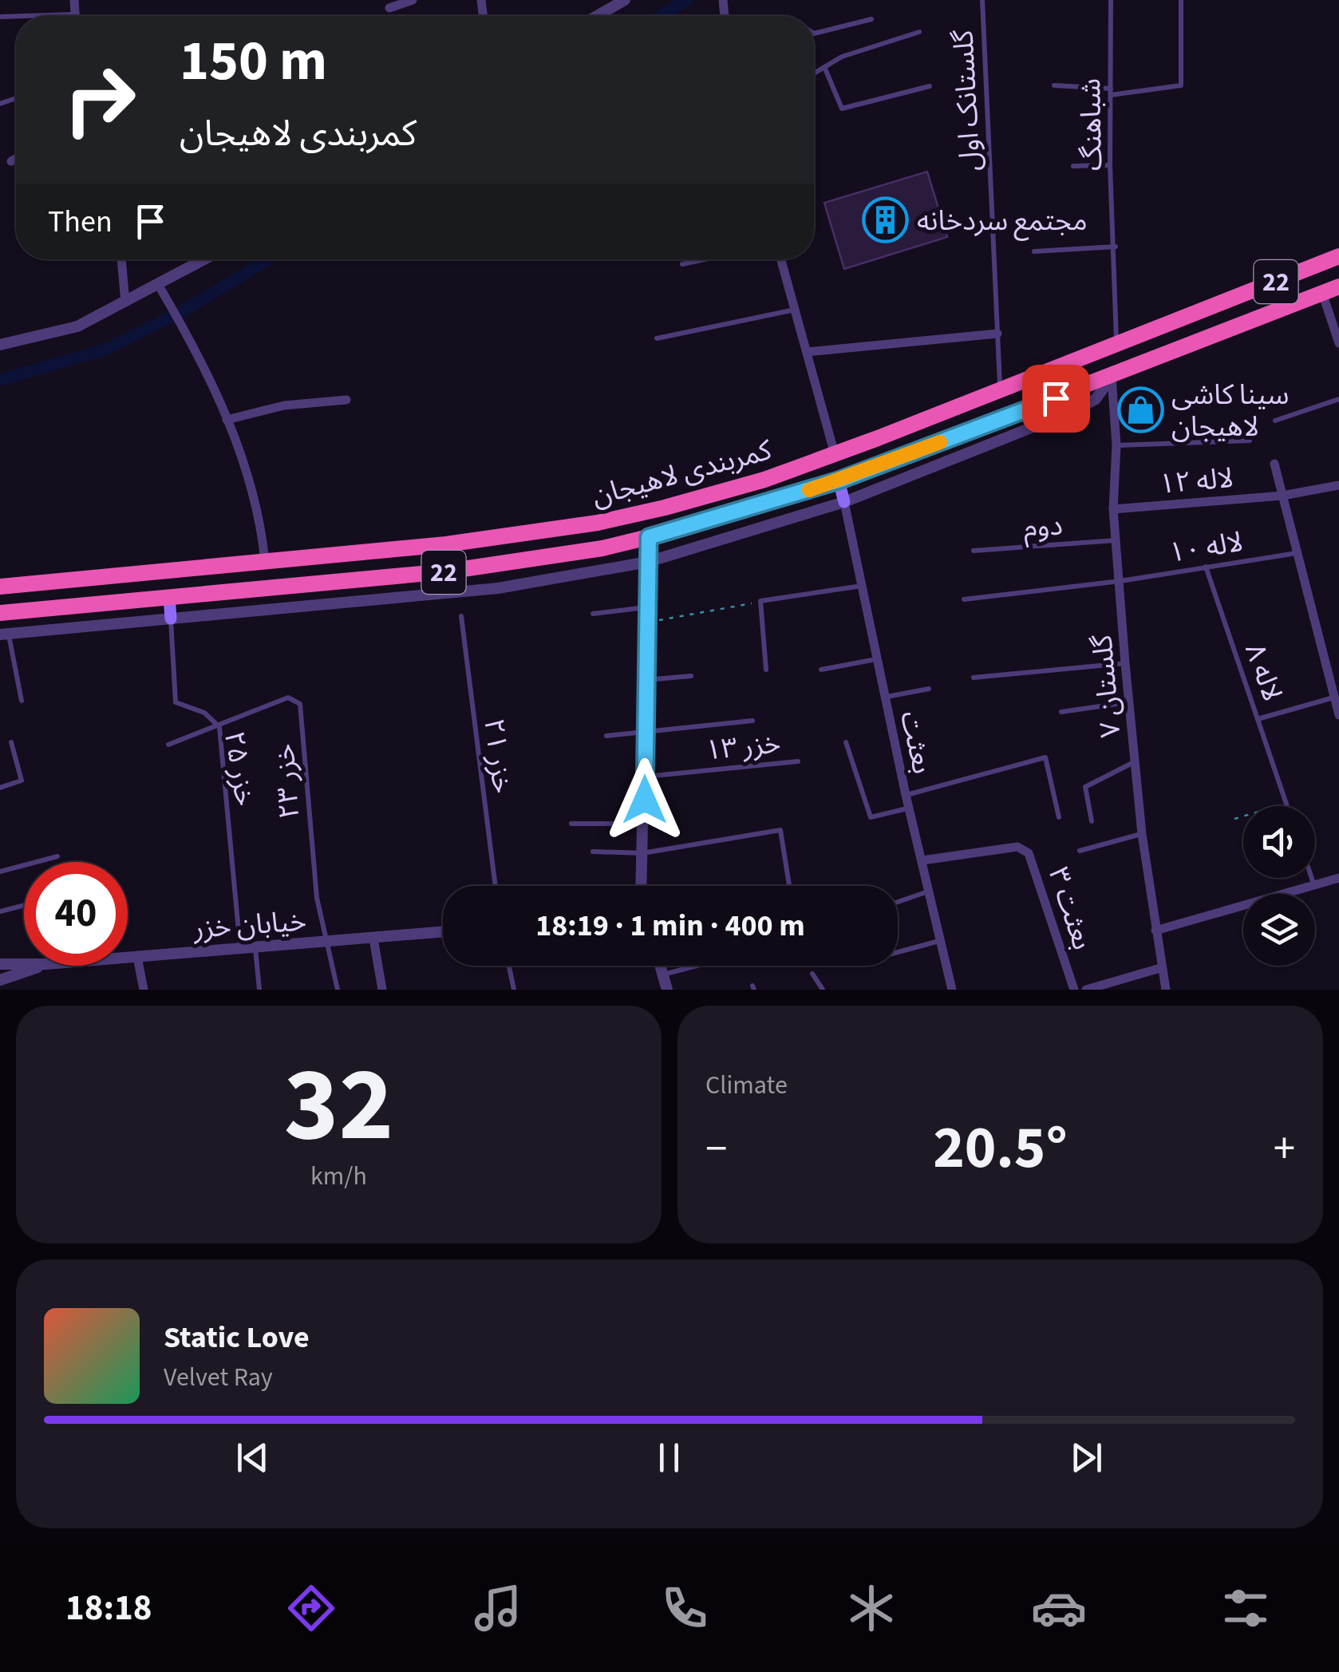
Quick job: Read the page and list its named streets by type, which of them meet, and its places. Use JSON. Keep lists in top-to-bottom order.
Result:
{
  "streets": {
    "highway": ["22", "کمربندی لاهیجان"],
    "street": [
      "لاله ۱۲",
      "گلستان ۷",
      "بعثت",
      "بعثت ۳",
      "خیابان خزر"
    ],
    "lane": [
      "گلستانک اول",
      "شباهنگ",
      "دوم",
      "لاله ۱۰",
      "لاله ۸",
      "خزر ۱۳",
      "خزر ۲۱",
      "خزر ۲۵",
      "خزر ۲۳"
    ]
  },
  "crossings": [
    ["گلستانک اول", "کمربندی لاهیجان"],
    ["شباهنگ", "کمربندی لاهیجان"],
    ["کمربندی لاهیجان", "گلستان ۷"],
    ["لاله ۱۲", "گلستان ۷"],
    ["دوم", "گلستان ۷"],
    ["لاله ۱۰", "لاله ۸"],
    ["لاله ۱۰", "گلستان ۷"],
    ["بعثت", "بعثت ۳"],
    ["خزر ۲۵", "خزر ۲۳"],
    ["خزر ۲۵", "خیابان خزر"],
    ["خزر ۲۳", "خیابان خزر"]
  ],
  "places": {
    "building": ["مجتمع سردخانه"],
    "shop": ["سینا کاشی لاهیجان"]
  },
  "page": {
    "turn": ["150 m", "کمربندی لاهیجان"],
    "then": "Then",
    "limit": "40",
    "trip": "18:19 · 1 min · 400 m",
    "tile": [
      ["32", "km/h"],
      "Climate"
    ],
    "heat": ["−", "20.5°", "+"],
    "song": ["Static Love", "Velvet Ray"],
    "tabs": "18:18"
  }
}
